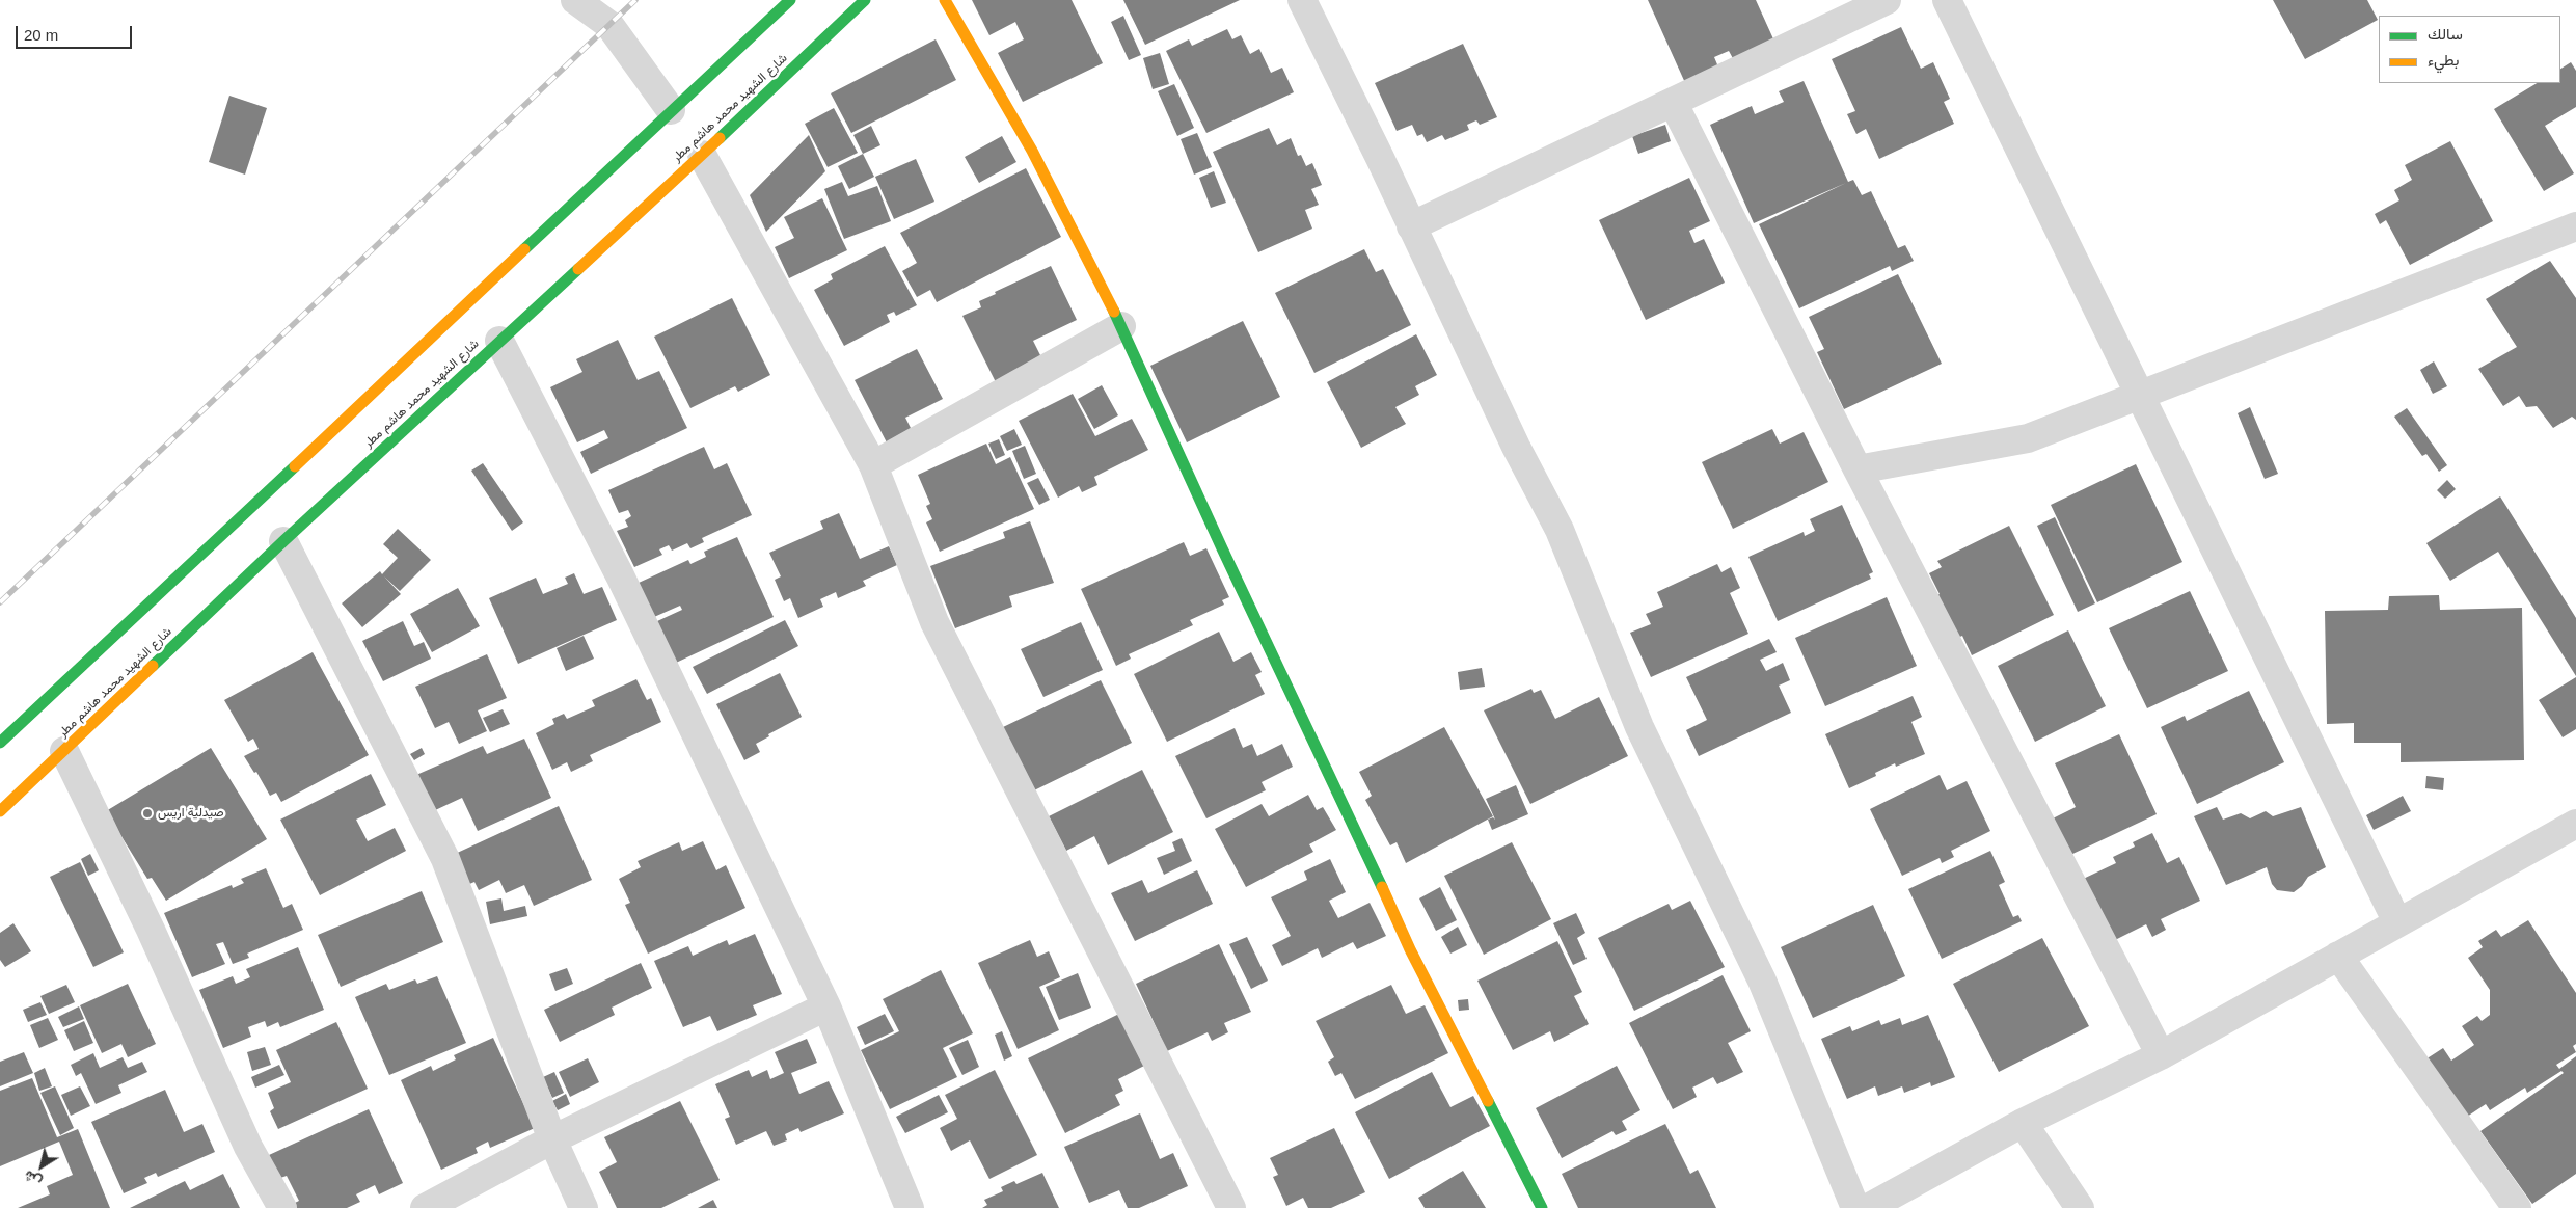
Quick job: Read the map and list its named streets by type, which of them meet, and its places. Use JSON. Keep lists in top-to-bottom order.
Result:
{
  "streets": {
    "main road": ["شارع الشهيد محمد هاشم مطر"]
  },
  "places": ["صيدلية اريس"],
  "legend": ["سالك", "بطيء"],
  "scale_bar": "20 m",
  "north": "bottom left"
}
